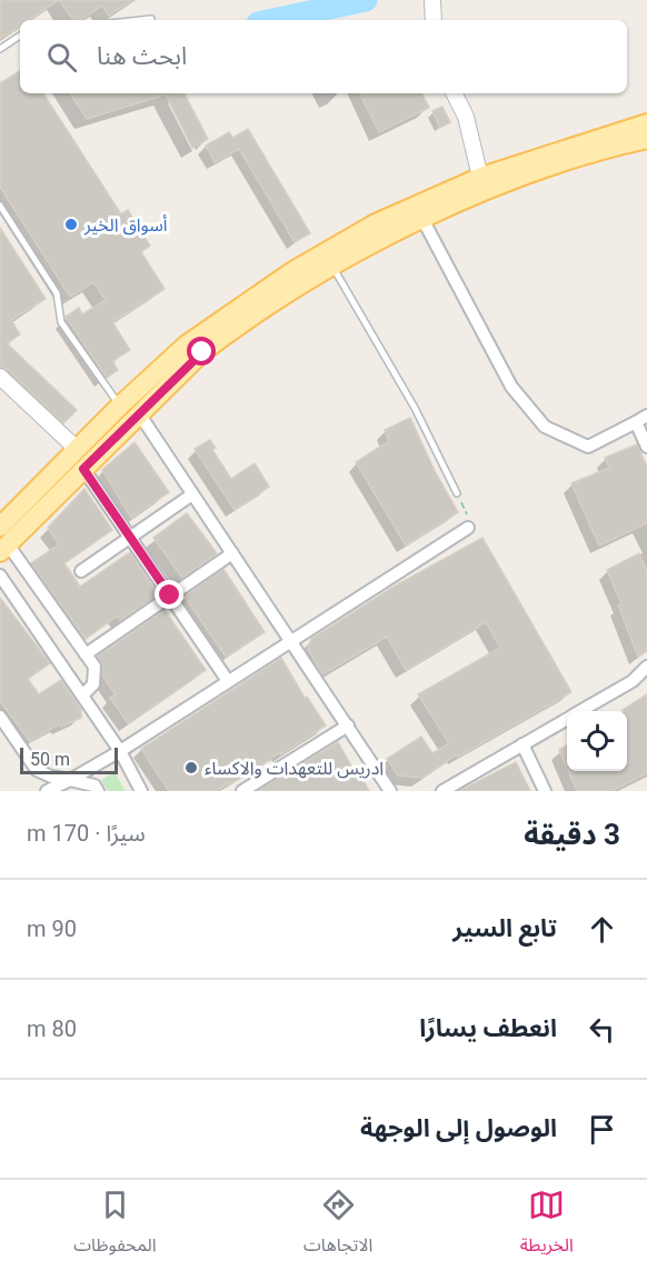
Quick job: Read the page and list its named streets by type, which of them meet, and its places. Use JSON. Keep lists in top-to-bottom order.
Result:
{
  "places": ["أسواق الخير", "ادريس للتعهدات والاكساء"],
  "scale_bar": "50 m",
  "page": {
    "search": "ابحث هنا",
    "scale": "50 m",
    "heading": ["3 دقيقة", "سيرًا · 170 m"],
    "list": [
      ["تابع السير", "90 m"],
      ["انعطف يسارًا", "80 m"],
      "الوصول إلى الوجهة"
    ],
    "nav": ["الخريطة", "الاتجاهات", "المحفوظات"]
  }
}
